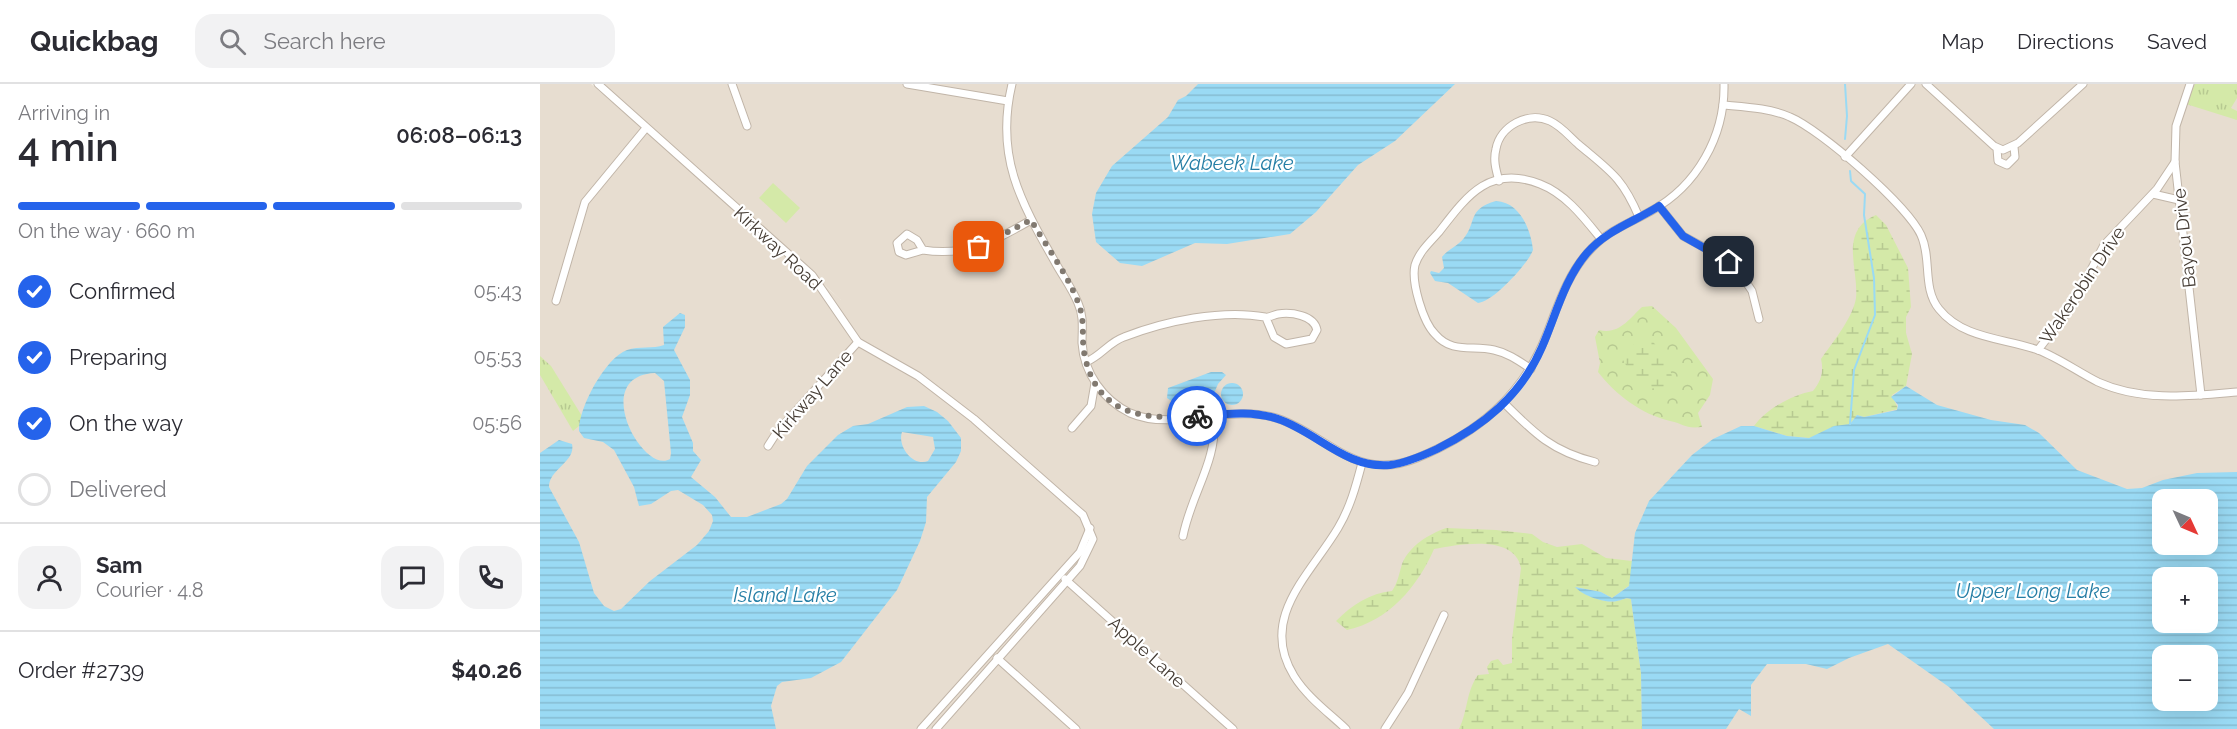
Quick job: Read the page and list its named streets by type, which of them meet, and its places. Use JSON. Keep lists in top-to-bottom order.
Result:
{
  "streets": {
    "street": [
      "Bayou Drive",
      "Kirkway Road",
      "Wakerobin Drive",
      "Kirkway Lane",
      "Apple Lane"
    ]
  },
  "crossings": [
    ["Bayou Drive", "Wakerobin Drive"],
    ["Kirkway Road", "Kirkway Lane"]
  ],
  "water": ["Wabeek Lake", "Upper Long Lake", "Island Lake"],
  "north": "bottom right",
  "page": {
    "header": "Quickbag",
    "search": "Search here",
    "nav": ["Map", "Directions", "Saved"],
    "heading": ["4 min", "Arriving in", "06:08–06:13"],
    "panel": [
      "Sam",
      "Courier · 4.8",
      "Order #2739",
      "$40.26"
    ],
    "bar": "On the way · 660 m",
    "list": [
      ["Confirmed", "05:43"],
      ["Preparing", "05:53"],
      ["On the way", "05:56"],
      "Delivered"
    ],
    "map_buttons": ["+", "−"]
  }
}
